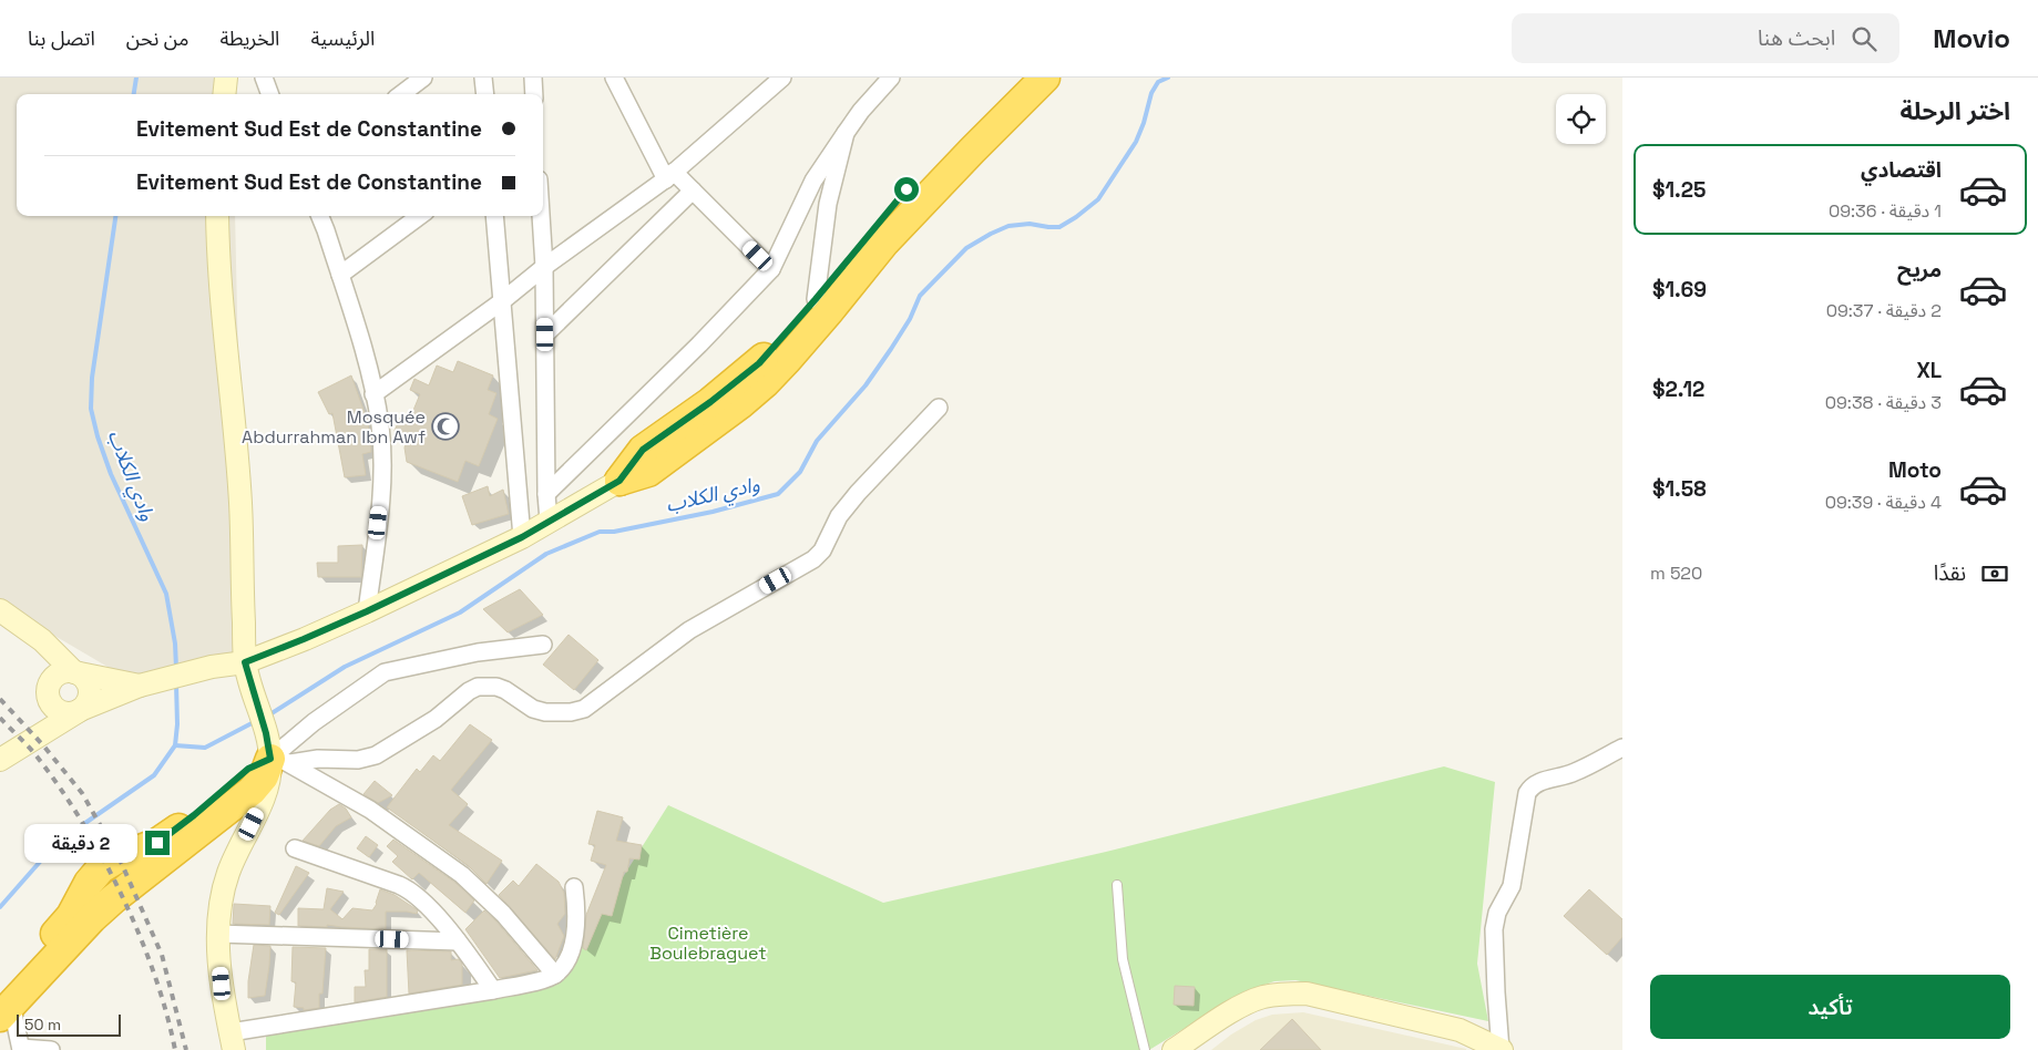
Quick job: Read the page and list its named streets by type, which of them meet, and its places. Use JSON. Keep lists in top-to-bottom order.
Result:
{
  "water": ["وادي الكلاب"],
  "parks": ["Cimetière Boulebraguet"],
  "places": {
    "mosque": ["Mosquée Abdurrahman Ibn Awf"]
  },
  "scale_bar": "50 m",
  "page": {
    "header": "Movio",
    "search": "ابحث هنا",
    "nav": [
      "الرئيسية",
      "الخريطة",
      "من نحن",
      "اتصل بنا"
    ],
    "heading": "اختر الرحلة",
    "banner": ["Evitement Sud Est de Constantine", "Evitement Sud Est de Constantine"],
    "list": [
      {
        "name": "اقتصادي",
        "note": "1 دقيقة · 09:36",
        "value": "$1.25"
      },
      {
        "name": "مريح",
        "note": "2 دقيقة · 09:37",
        "value": "$1.69"
      },
      {
        "name": "XL",
        "note": "3 دقيقة · 09:38",
        "value": "$2.12"
      },
      {
        "name": "Moto",
        "note": "4 دقيقة · 09:39",
        "value": "$1.58"
      }
    ],
    "pay": ["نقدًا", "520 m"],
    "bubble": "2 دقيقة",
    "buttons": "تأكيد",
    "scale": "50 m"
  }
}
